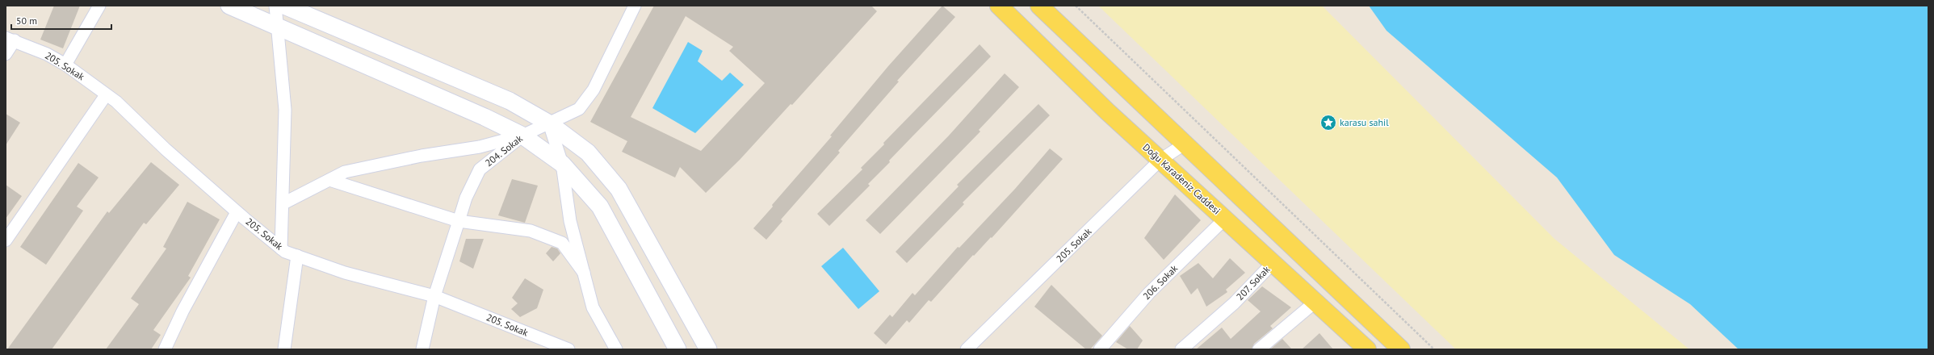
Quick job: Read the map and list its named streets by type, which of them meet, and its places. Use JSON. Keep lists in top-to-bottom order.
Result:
{
  "streets": {
    "main road": ["Doğu Karadeniz Caddesi"],
    "street": [
      "205. Sokak",
      "204. Sokak",
      "206. Sokak",
      "207. Sokak"
    ]
  },
  "crossings": [
    ["205. Sokak", "204. Sokak"],
    ["205. Sokak", "Doğu Karadeniz Caddesi"],
    ["Doğu Karadeniz Caddesi", "206. Sokak"],
    ["Doğu Karadeniz Caddesi", "207. Sokak"]
  ],
  "places": {
    "place": ["karasu sahil"]
  },
  "scale_bar": "50 m"
}
